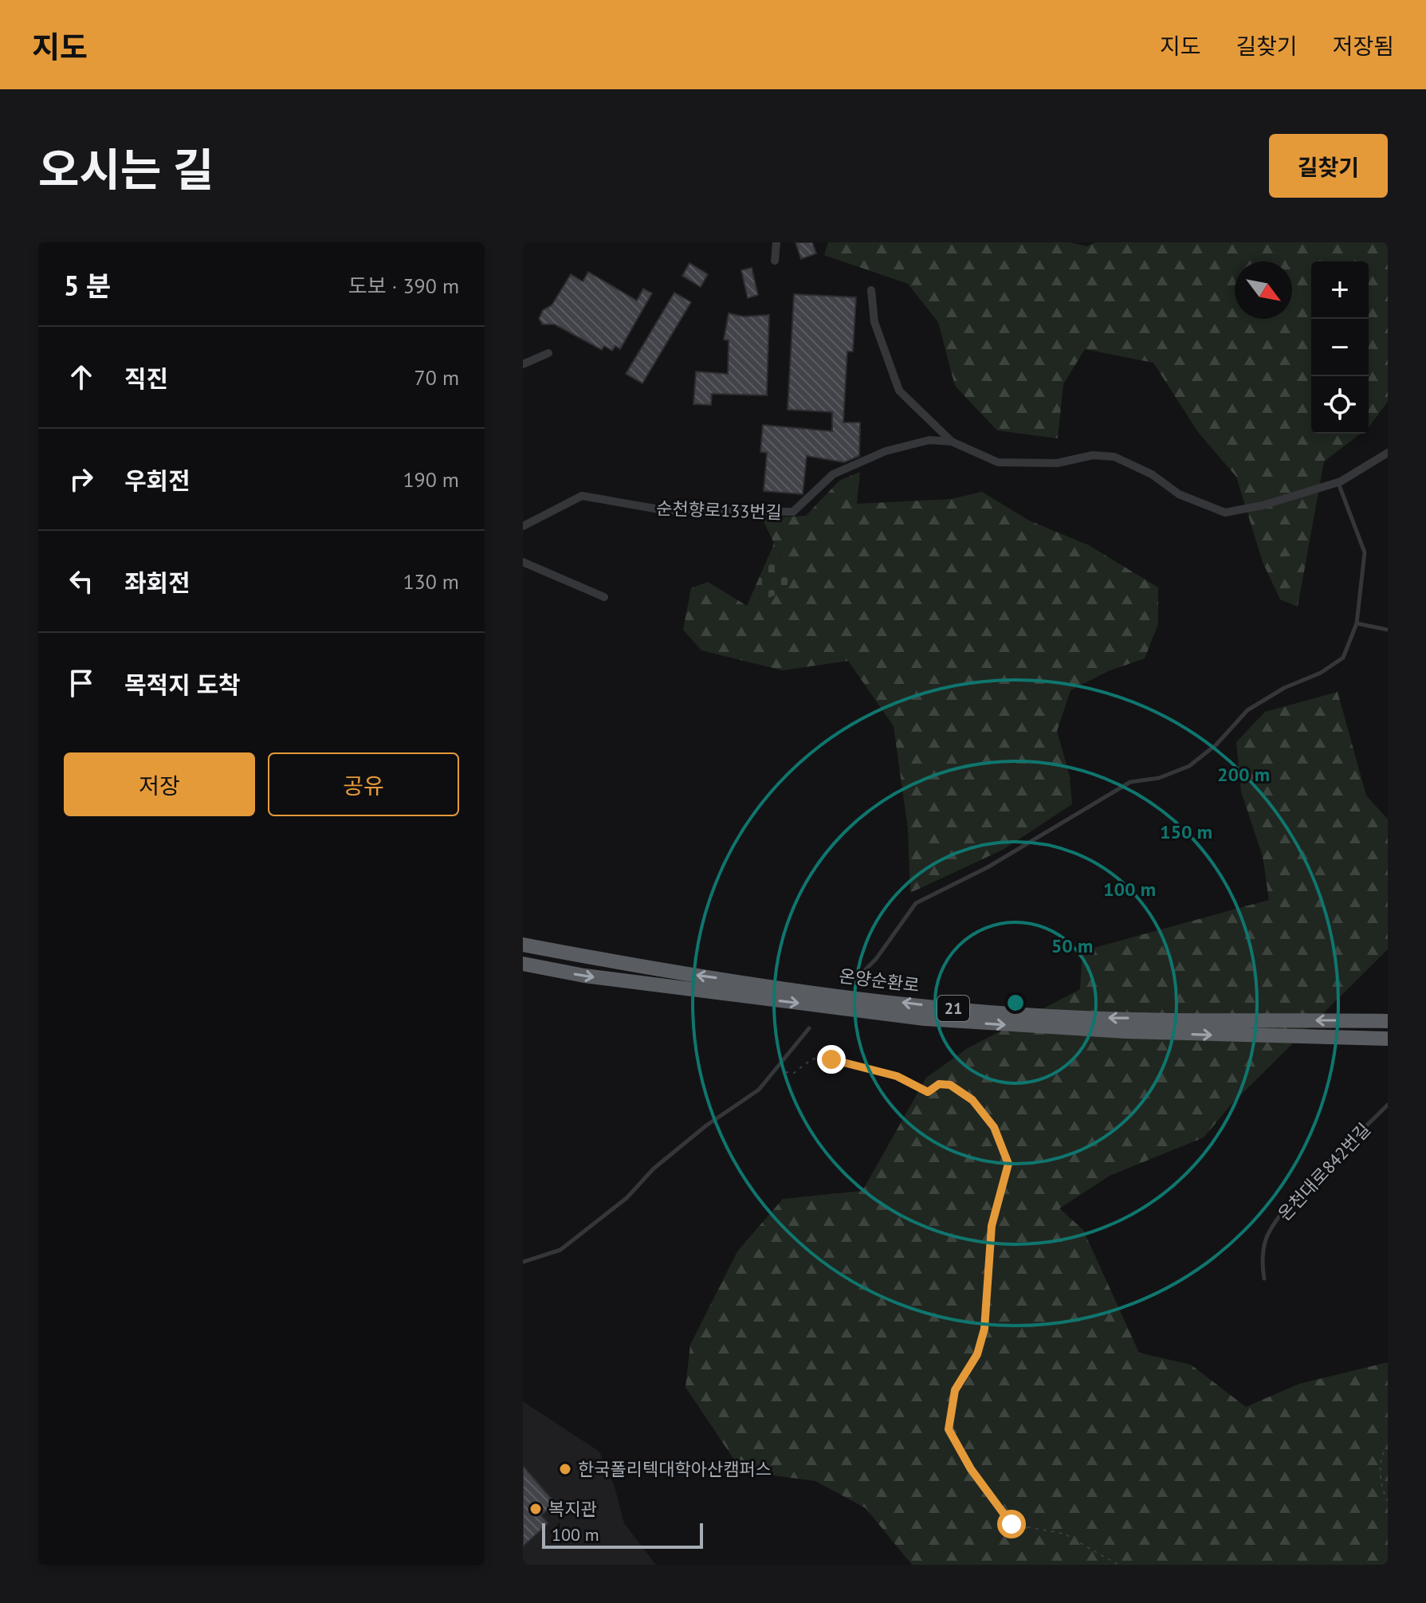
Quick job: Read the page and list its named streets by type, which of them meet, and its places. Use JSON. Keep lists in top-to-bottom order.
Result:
{
  "streets": {
    "highway": ["온양순환로", "21"],
    "street": ["순천향로133번길"],
    "lane": ["온천대로842번길"]
  },
  "places": ["한국폴리텍대학아산캠퍼스", "복지관"],
  "scale_bar": "100 m",
  "north": "bottom right",
  "page": {
    "header": "지도",
    "nav": ["지도", "길찾기", "저장됨"],
    "title": "오시는 길",
    "buttons": [
      "길찾기",
      ["저장", "공유"]
    ],
    "heading": ["5 분", "도보 · 390 m"],
    "map_buttons": ["+", "−"],
    "list": [
      ["직진", "70 m"],
      ["우회전", "190 m"],
      ["좌회전", "130 m"],
      "목적지 도착"
    ],
    "scale": "100 m"
  },
  "rings": [
    "200 m",
    "150 m",
    "100 m",
    "50 m"
  ]
}
